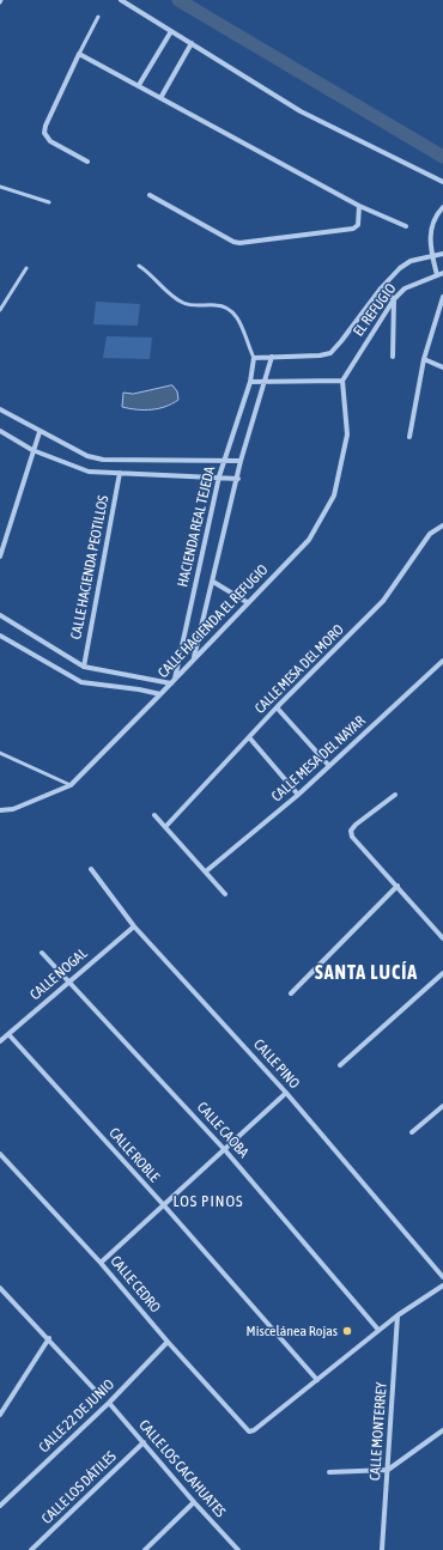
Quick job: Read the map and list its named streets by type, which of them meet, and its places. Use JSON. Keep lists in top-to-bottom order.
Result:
{
  "streets": {
    "street": [
      "EL REFUGIO",
      "HACIENDA REAL TEJEDA",
      "CALLE HACIENDA PEOTILLOS",
      "CALLE HACIENDA EL REFUGIO",
      "CALLE MESA DEL MORO",
      "CALLE MESA DEL NAYAR",
      "CALLE NOGAL",
      "CALLE PINO",
      "CALLE CAOBA",
      "CALLE ROBLE",
      "CALLE CEDRO",
      "CALLE 22 DE JUNIO",
      "CALLE MONTERREY",
      "CALLE LOS CACAHUATES",
      "CALLE LOS DÁTILES"
    ]
  },
  "crossings": [
    ["EL REFUGIO", "CALLE HACIENDA EL REFUGIO"],
    ["HACIENDA REAL TEJEDA", "CALLE HACIENDA EL REFUGIO"],
    ["CALLE NOGAL", "CALLE PINO"],
    ["CALLE NOGAL", "CALLE CAOBA"],
    ["CALLE NOGAL", "CALLE ROBLE"],
    ["CALLE ROBLE", "CALLE CEDRO"],
    ["CALLE CEDRO", "CALLE 22 DE JUNIO"],
    ["CALLE 22 DE JUNIO", "CALLE LOS CACAHUATES"],
    ["CALLE LOS CACAHUATES", "CALLE LOS DÁTILES"]
  ],
  "districts": ["SANTA LUCÍA", "LOS PINOS"],
  "places": ["Miscelánea Rojas"]
}
